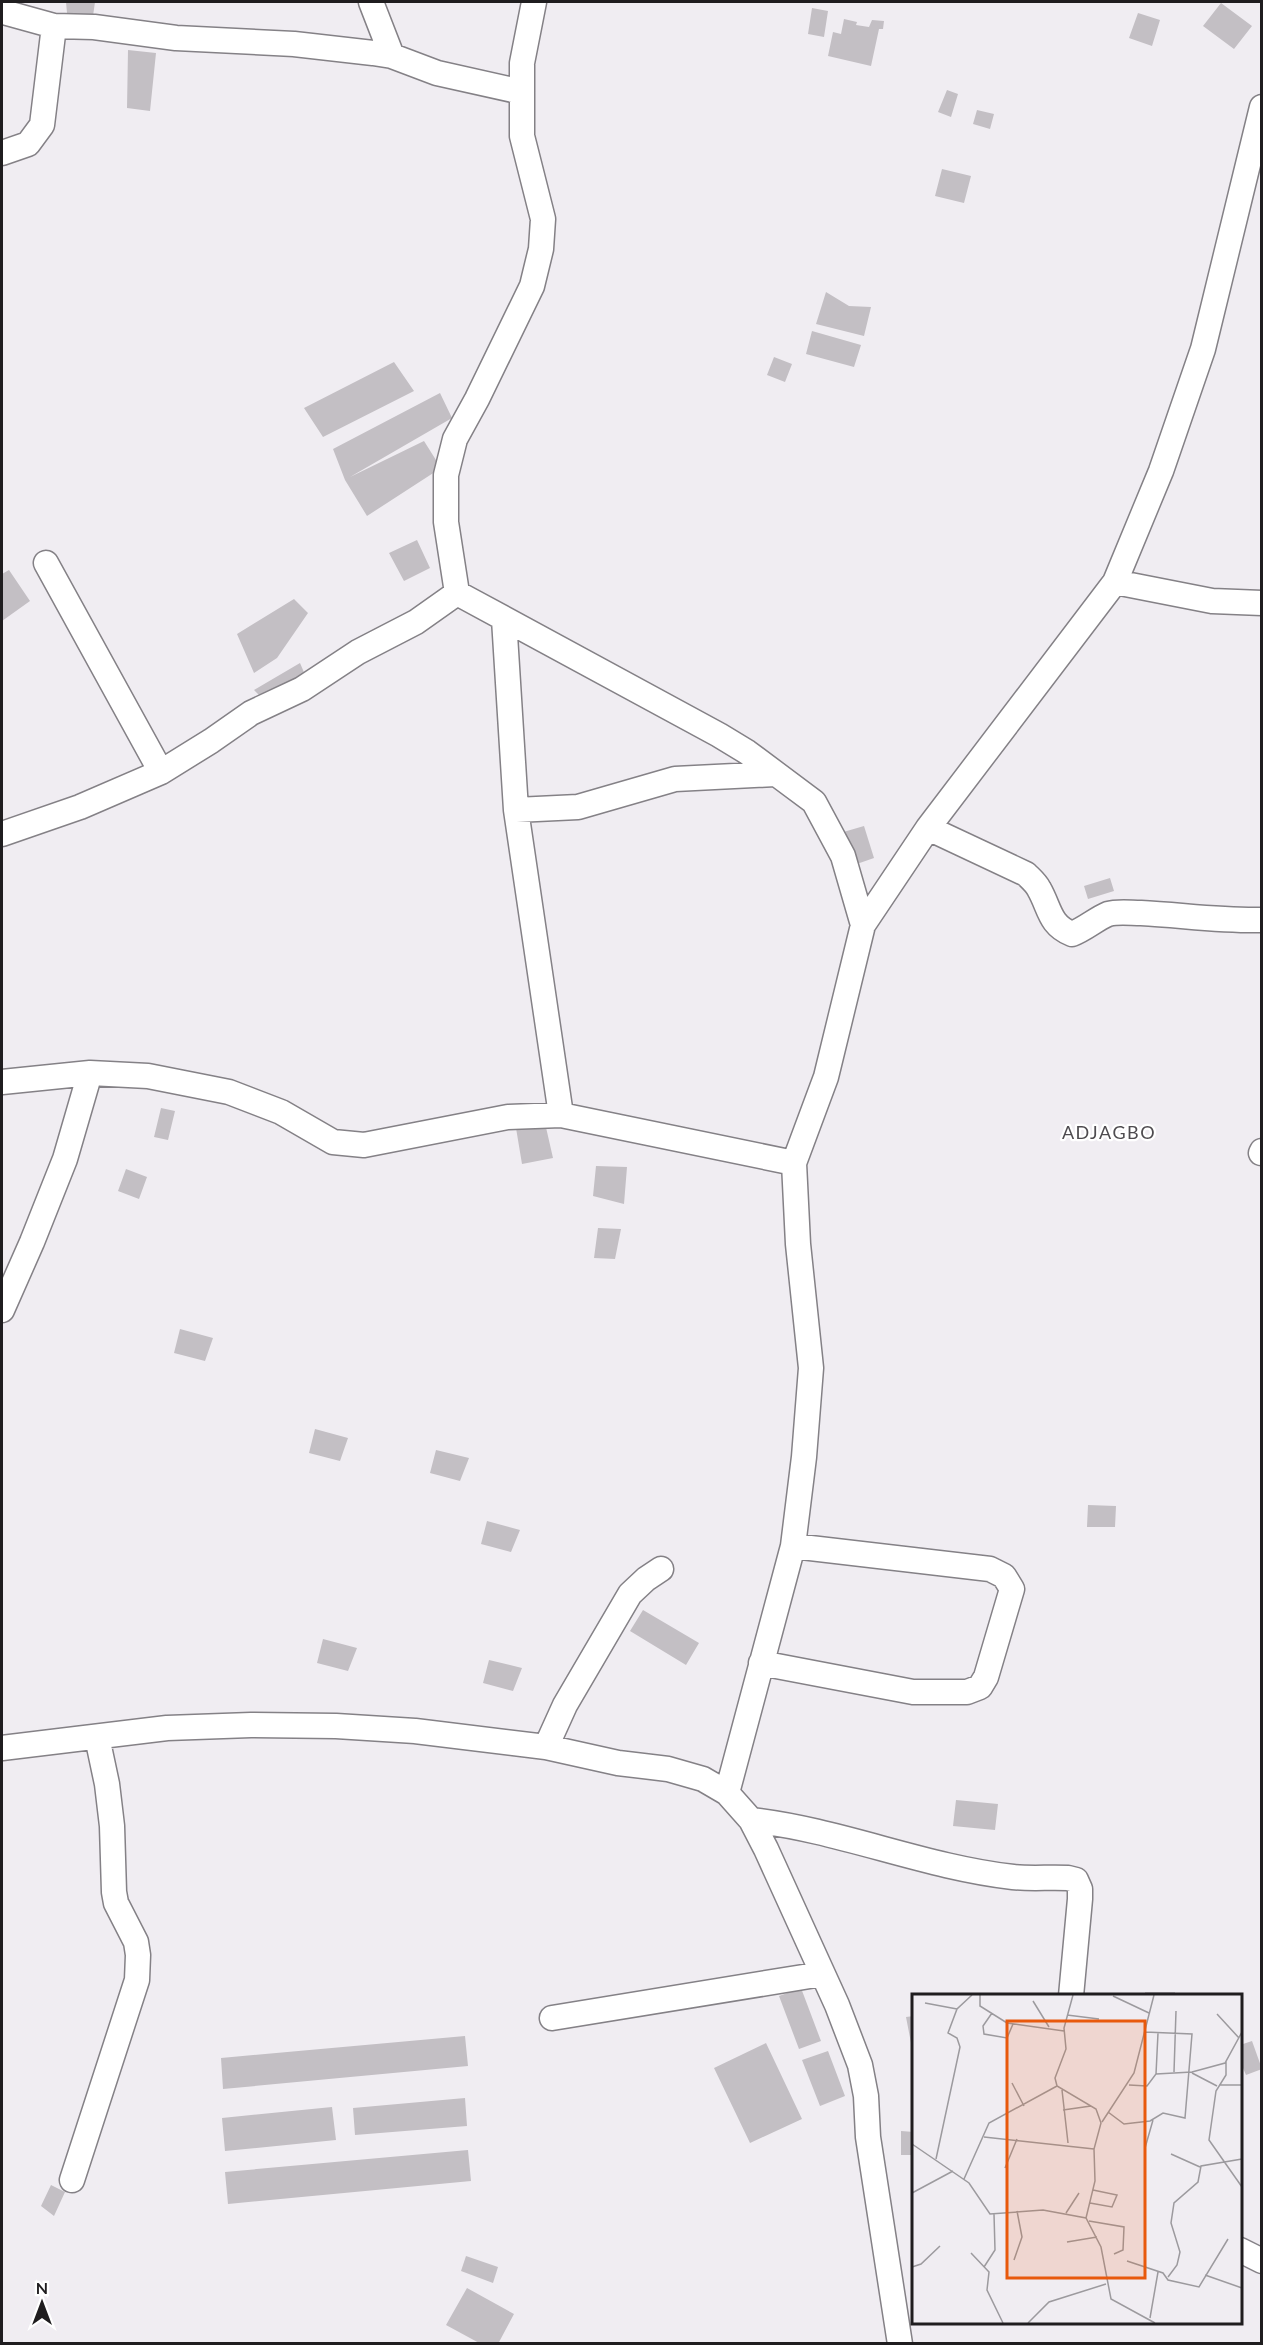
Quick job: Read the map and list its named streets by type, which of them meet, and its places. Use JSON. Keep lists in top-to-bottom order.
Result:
{
  "districts": ["ADJAGBO"],
  "north": "top"
}
